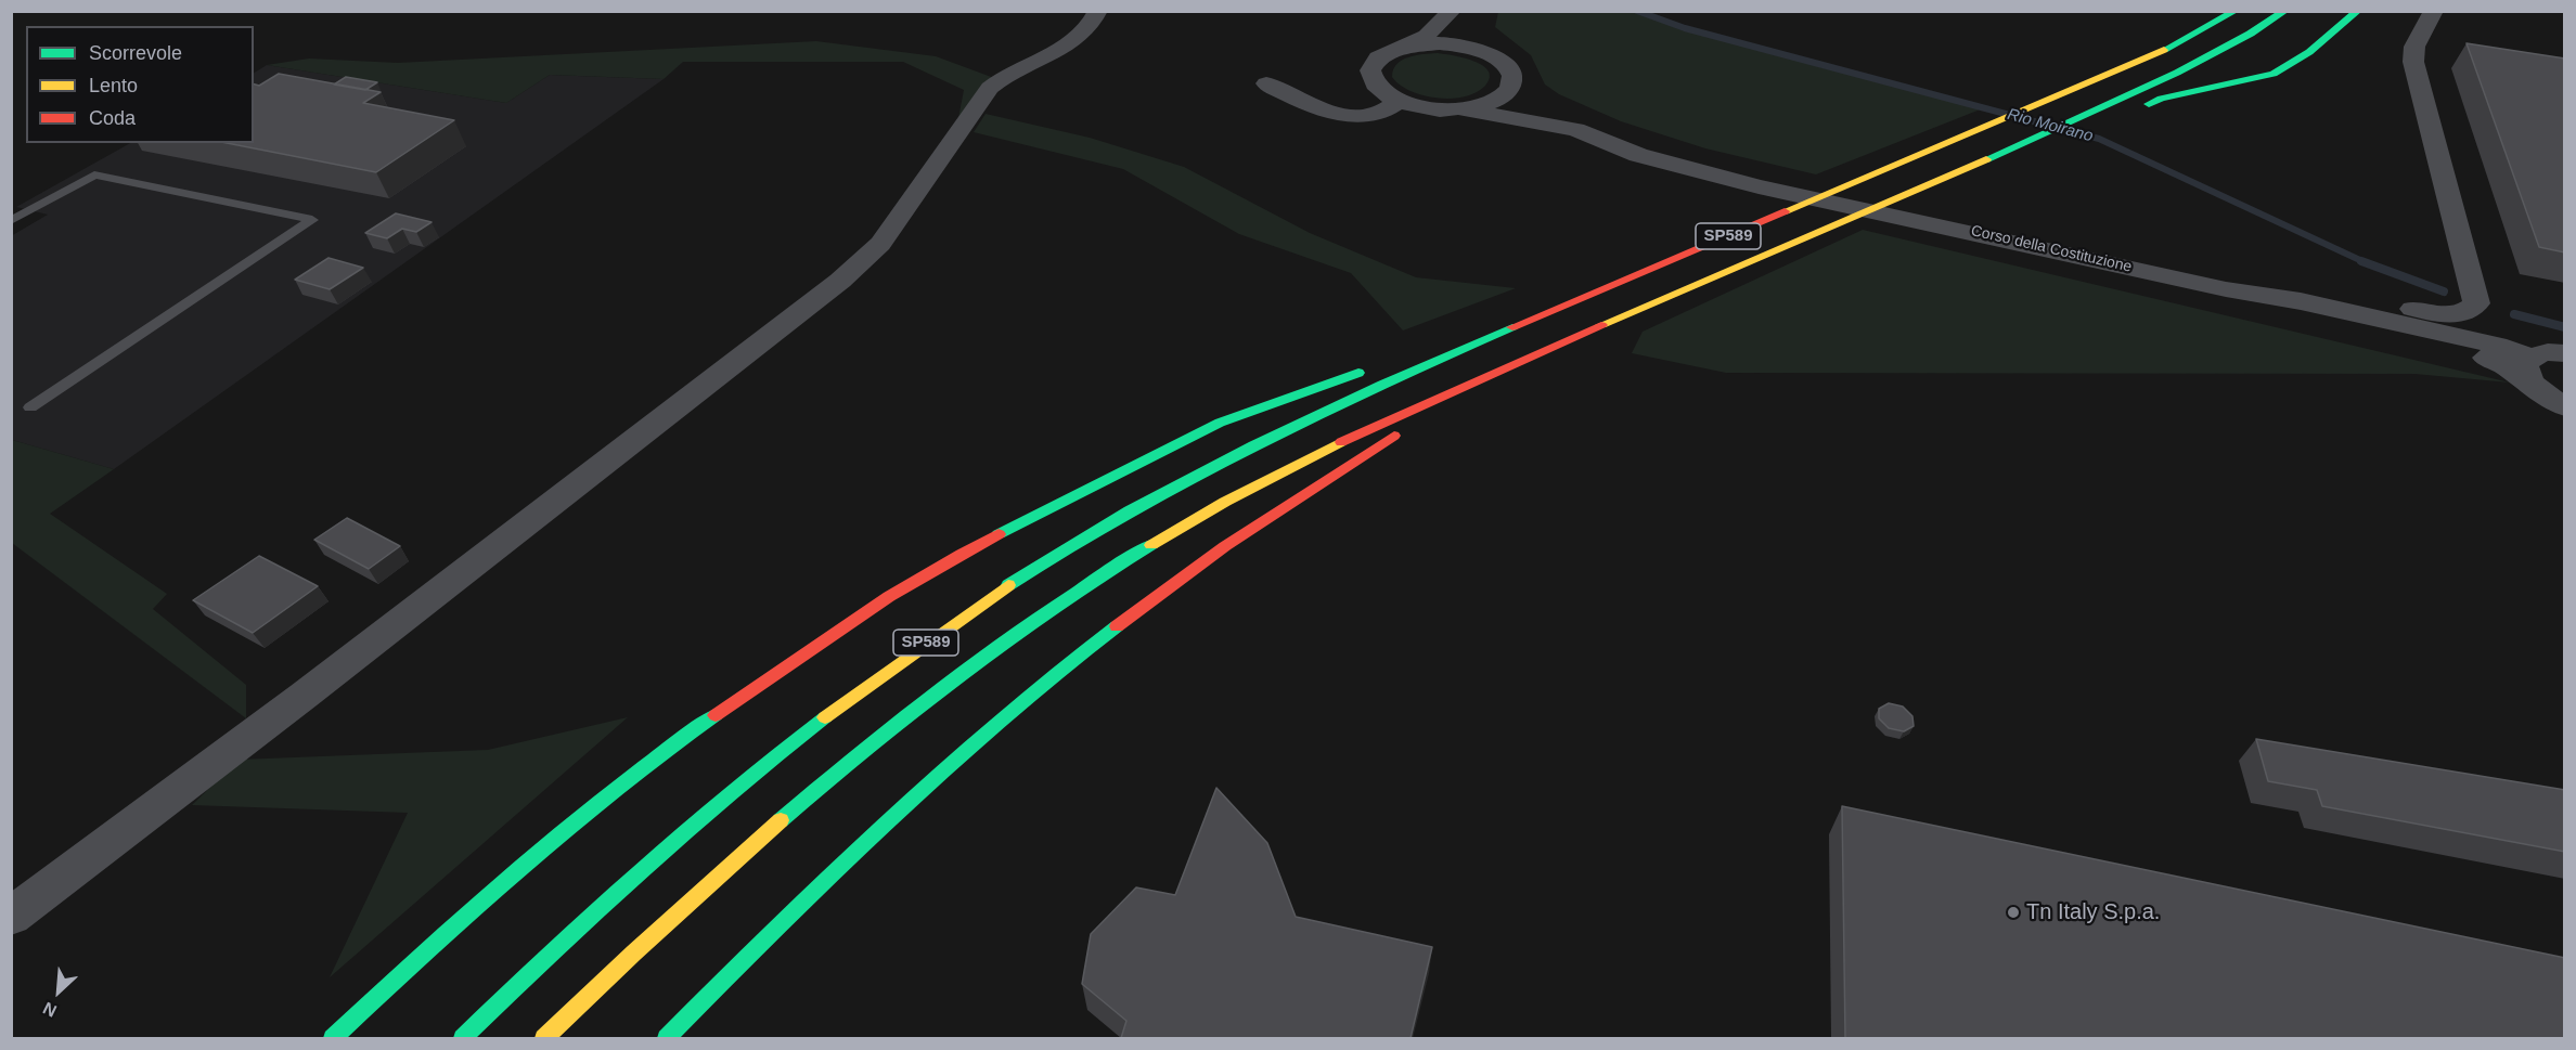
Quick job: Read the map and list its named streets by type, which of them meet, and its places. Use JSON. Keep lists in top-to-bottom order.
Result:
{
  "streets": {
    "main road": ["SP589"],
    "street": ["Corso della Costituzione"]
  },
  "water": ["Rio Moirano"],
  "places": ["Tn Italy S.p.a."],
  "legend": ["Scorrevole", "Lento", "Coda"],
  "north": "bottom left"
}
